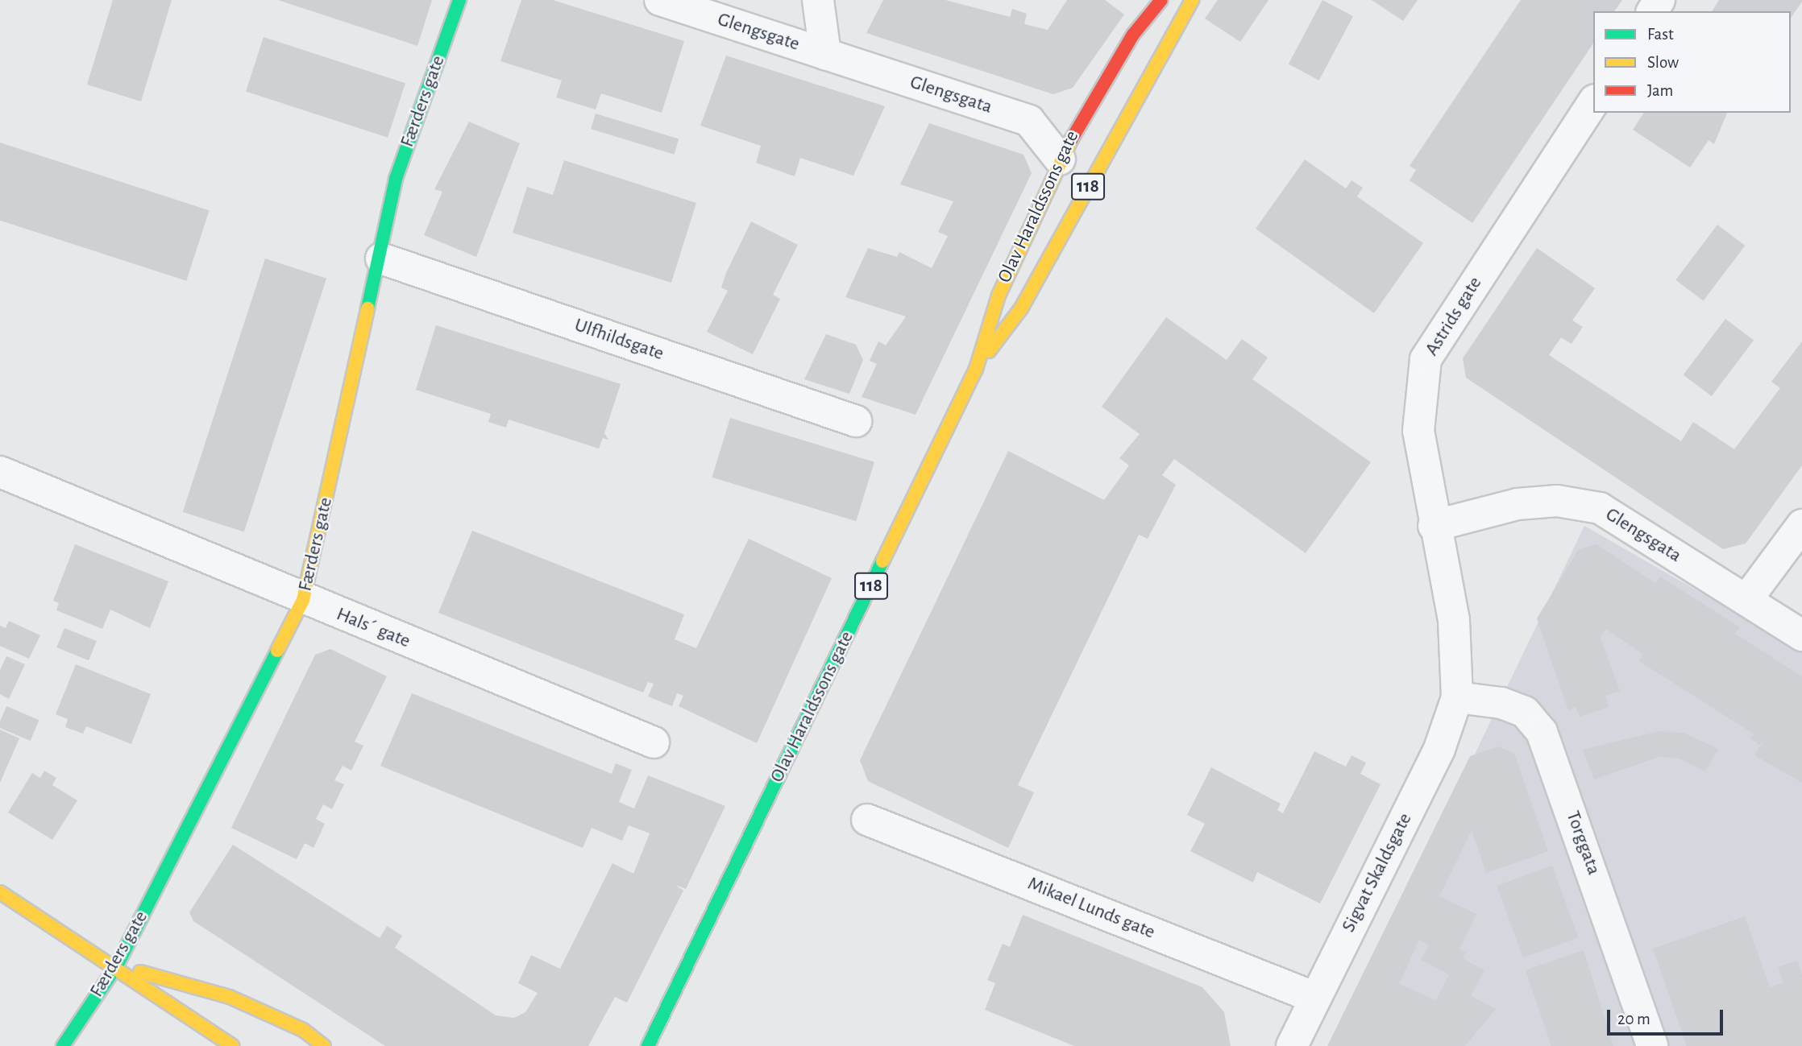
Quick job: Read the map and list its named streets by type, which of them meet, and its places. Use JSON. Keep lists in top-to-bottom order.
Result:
{
  "streets": {
    "main road": ["Færders gate", "118", "Olav Haraldssons gate"],
    "street": [
      "Glengsgate",
      "Glengsgata",
      "Astrids gate",
      "Ulfhildsgate",
      "Hals´ gate",
      "Torggata",
      "Sigvat Skaldsgate",
      "Mikael Lunds gate"
    ]
  },
  "crossings": [
    ["Glengsgate", "Glengsgata"],
    ["Glengsgata", "Olav Haraldssons gate"],
    ["Glengsgata", "Astrids gate"],
    ["Færders gate", "Ulfhildsgate"],
    ["Færders gate", "Hals´ gate"],
    ["Astrids gate", "Torggata"],
    ["Astrids gate", "Sigvat Skaldsgate"],
    ["Torggata", "Sigvat Skaldsgate"],
    ["Sigvat Skaldsgate", "Mikael Lunds gate"]
  ],
  "legend": ["Fast", "Slow", "Jam"],
  "scale_bar": "20 m"
}
